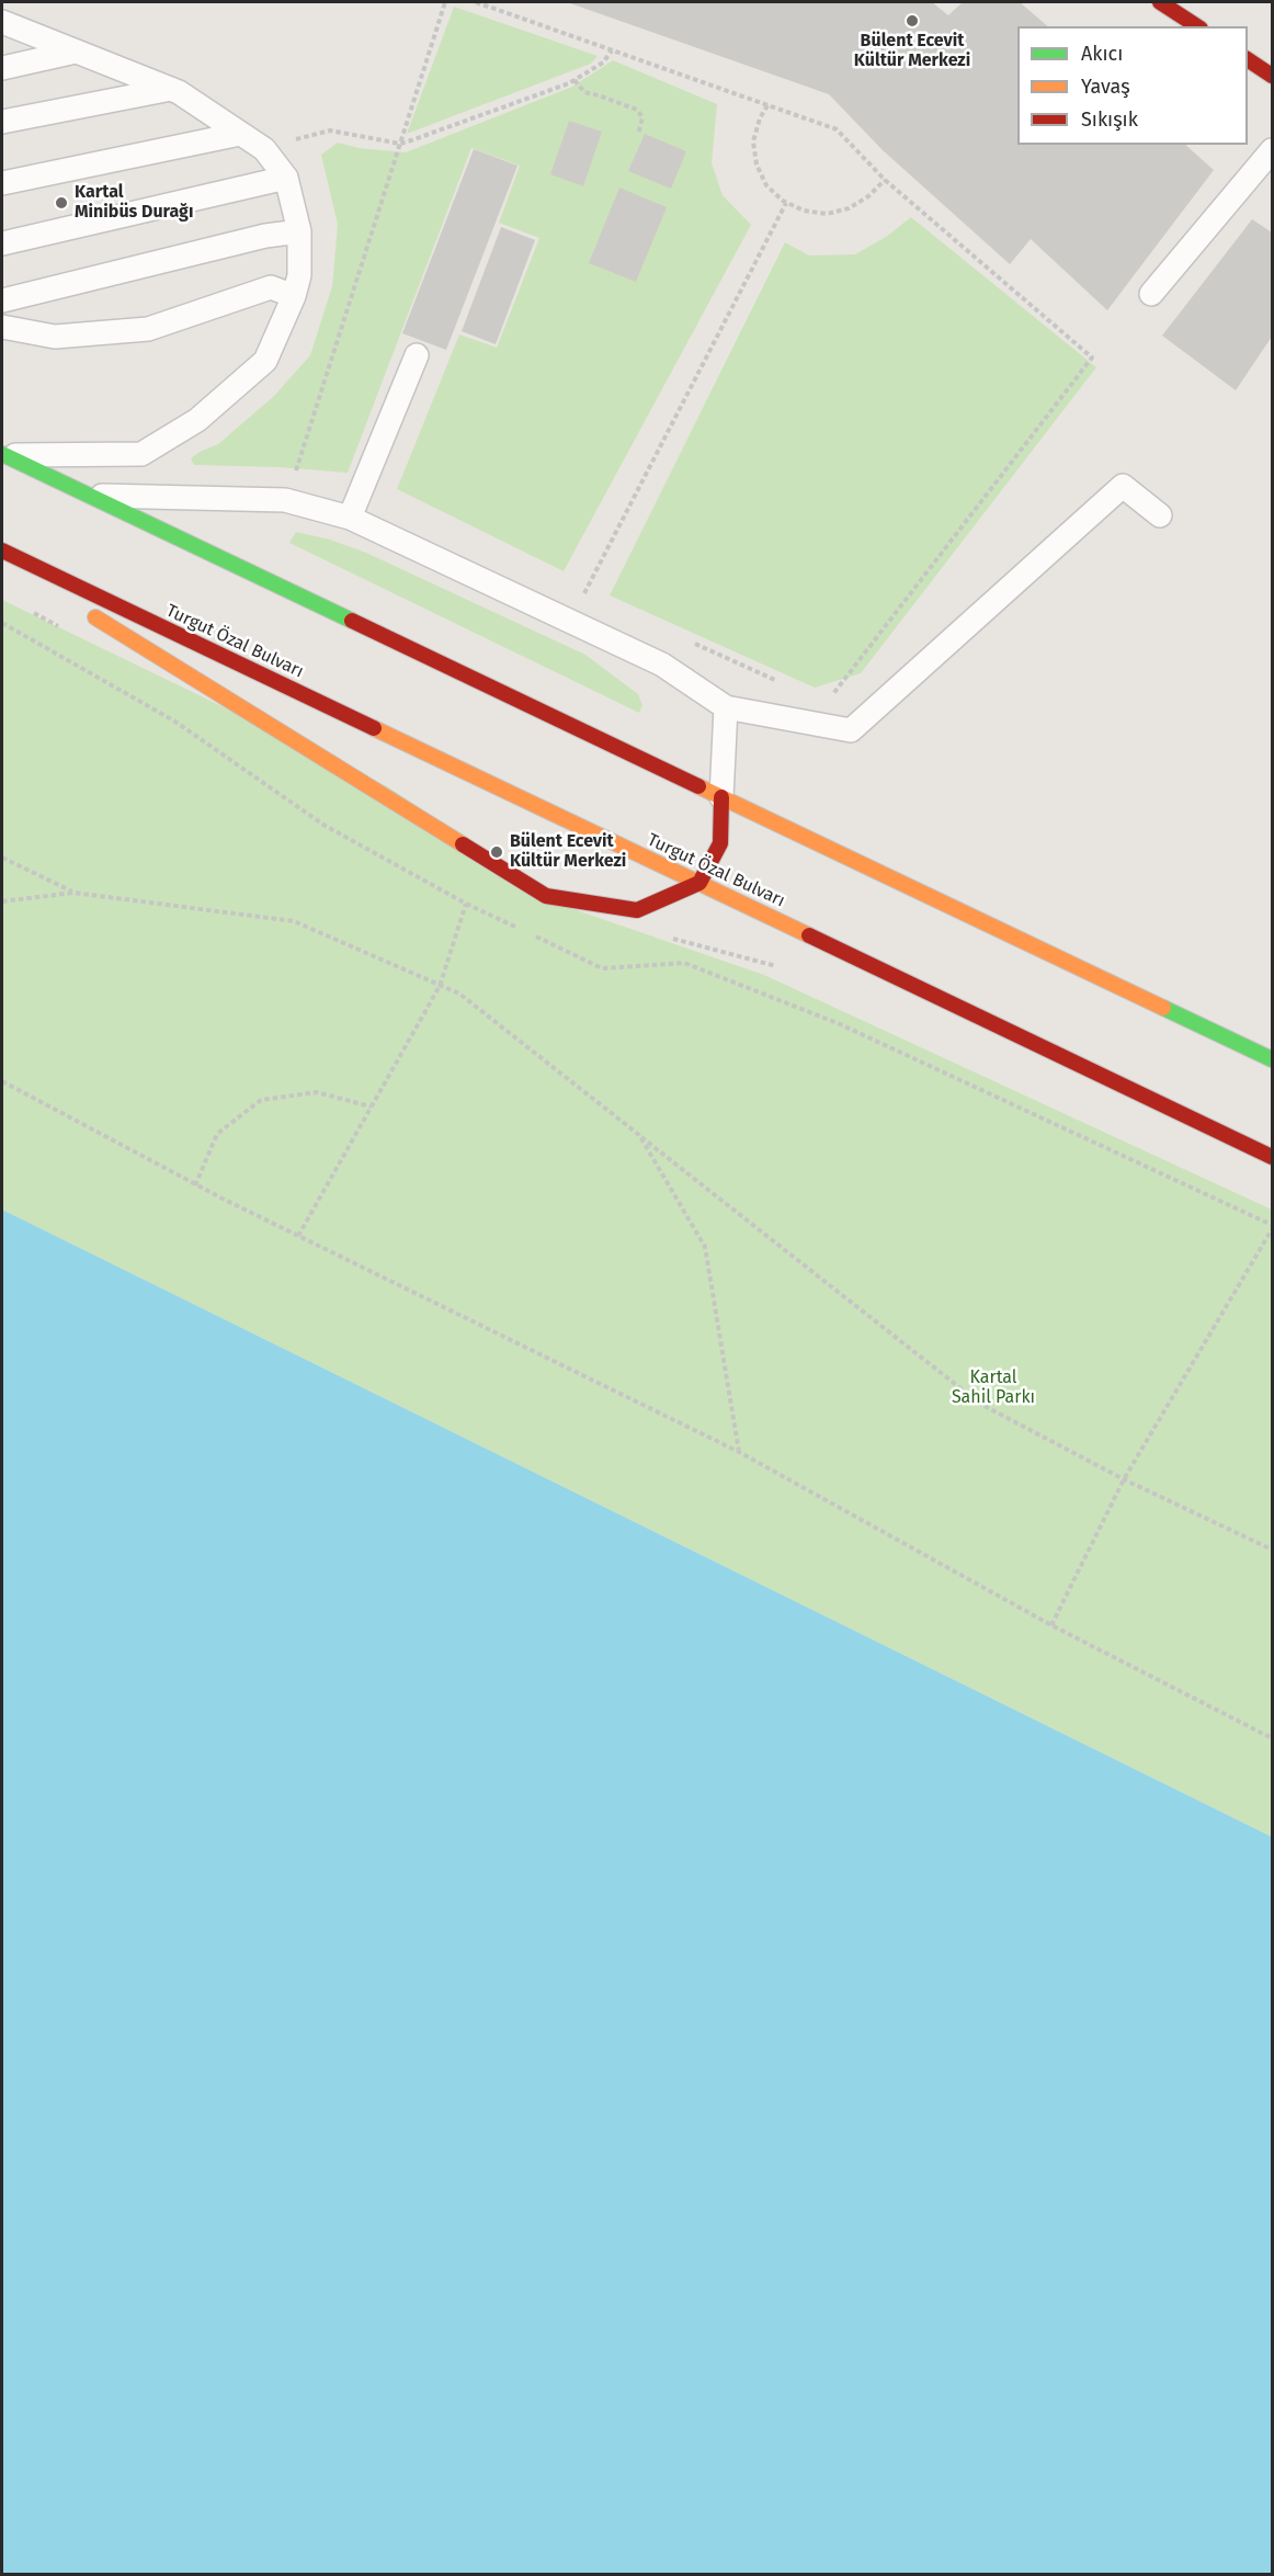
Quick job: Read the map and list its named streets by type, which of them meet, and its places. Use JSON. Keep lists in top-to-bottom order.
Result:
{
  "streets": {
    "main road": ["Turgut Özal Bulvarı"]
  },
  "parks": ["Kartal Sahil Parkı"],
  "places": ["Bülent Ecevit Kültür Merkezi", "Kartal Minibüs Durağı", "Bülent Ecevi̇t Kültür Merkezi̇"],
  "legend": ["Akıcı", "Yavaş", "Sıkışık"]
}
